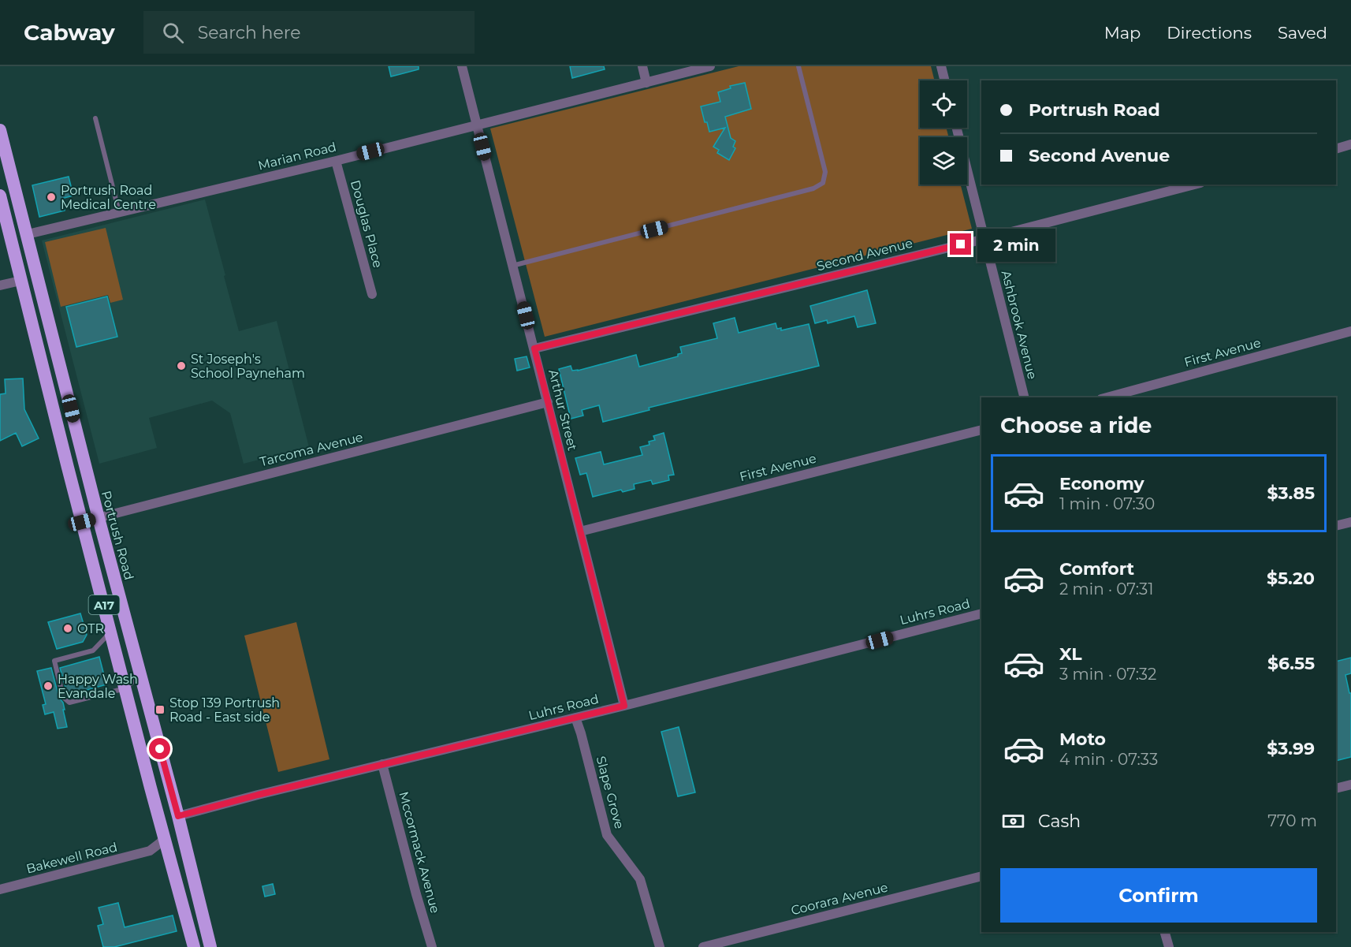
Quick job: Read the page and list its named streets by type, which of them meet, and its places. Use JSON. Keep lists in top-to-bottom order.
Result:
{
  "streets": {
    "highway": ["Portrush Road", "A17"],
    "street": [
      "Marian Road",
      "Douglas Place",
      "Second Avenue",
      "Ashbrook Avenue",
      "First Avenue",
      "Arthur Street",
      "Tarcoma Avenue",
      "Luhrs Road",
      "Slape Grove",
      "Mccormack Avenue",
      "Bakewell Road",
      "Coorara Avenue"
    ]
  },
  "crossings": [
    ["Marian Road", "Douglas Place"],
    ["Marian Road", "Arthur Street"],
    ["Marian Road", "Portrush Road"],
    ["Second Avenue", "Ashbrook Avenue"],
    ["Second Avenue", "Arthur Street"],
    ["First Avenue", "Arthur Street"],
    ["Arthur Street", "Tarcoma Avenue"],
    ["Arthur Street", "Luhrs Road"],
    ["Tarcoma Avenue", "Portrush Road"],
    ["Tarcoma Avenue", "A17"],
    ["Portrush Road", "Luhrs Road"],
    ["A17", "Bakewell Road"],
    ["Luhrs Road", "Slape Grove"],
    ["Luhrs Road", "Mccormack Avenue"]
  ],
  "places": {
    "other": [
      "Portrush Road Medical Centre",
      "St Joseph's School Payneham",
      "OTR",
      "Happy Wash Evandale"
    ],
    "transit": ["Stop 139 Portrush Road - East side"]
  },
  "page": {
    "header": "Cabway",
    "search": "Search here",
    "nav": ["Map", "Directions", "Saved"],
    "banner": ["Portrush Road", "Second Avenue"],
    "bubble": "2 min",
    "heading": "Choose a ride",
    "list": [
      {
        "name": "Economy",
        "note": "1 min · 07:30",
        "value": "$3.85"
      },
      {
        "name": "Comfort",
        "note": "2 min · 07:31",
        "value": "$5.20"
      },
      {
        "name": "XL",
        "note": "3 min · 07:32",
        "value": "$6.55"
      },
      {
        "name": "Moto",
        "note": "4 min · 07:33",
        "value": "$3.99"
      }
    ],
    "pay": ["Cash", "770 m"],
    "buttons": "Confirm"
  }
}
